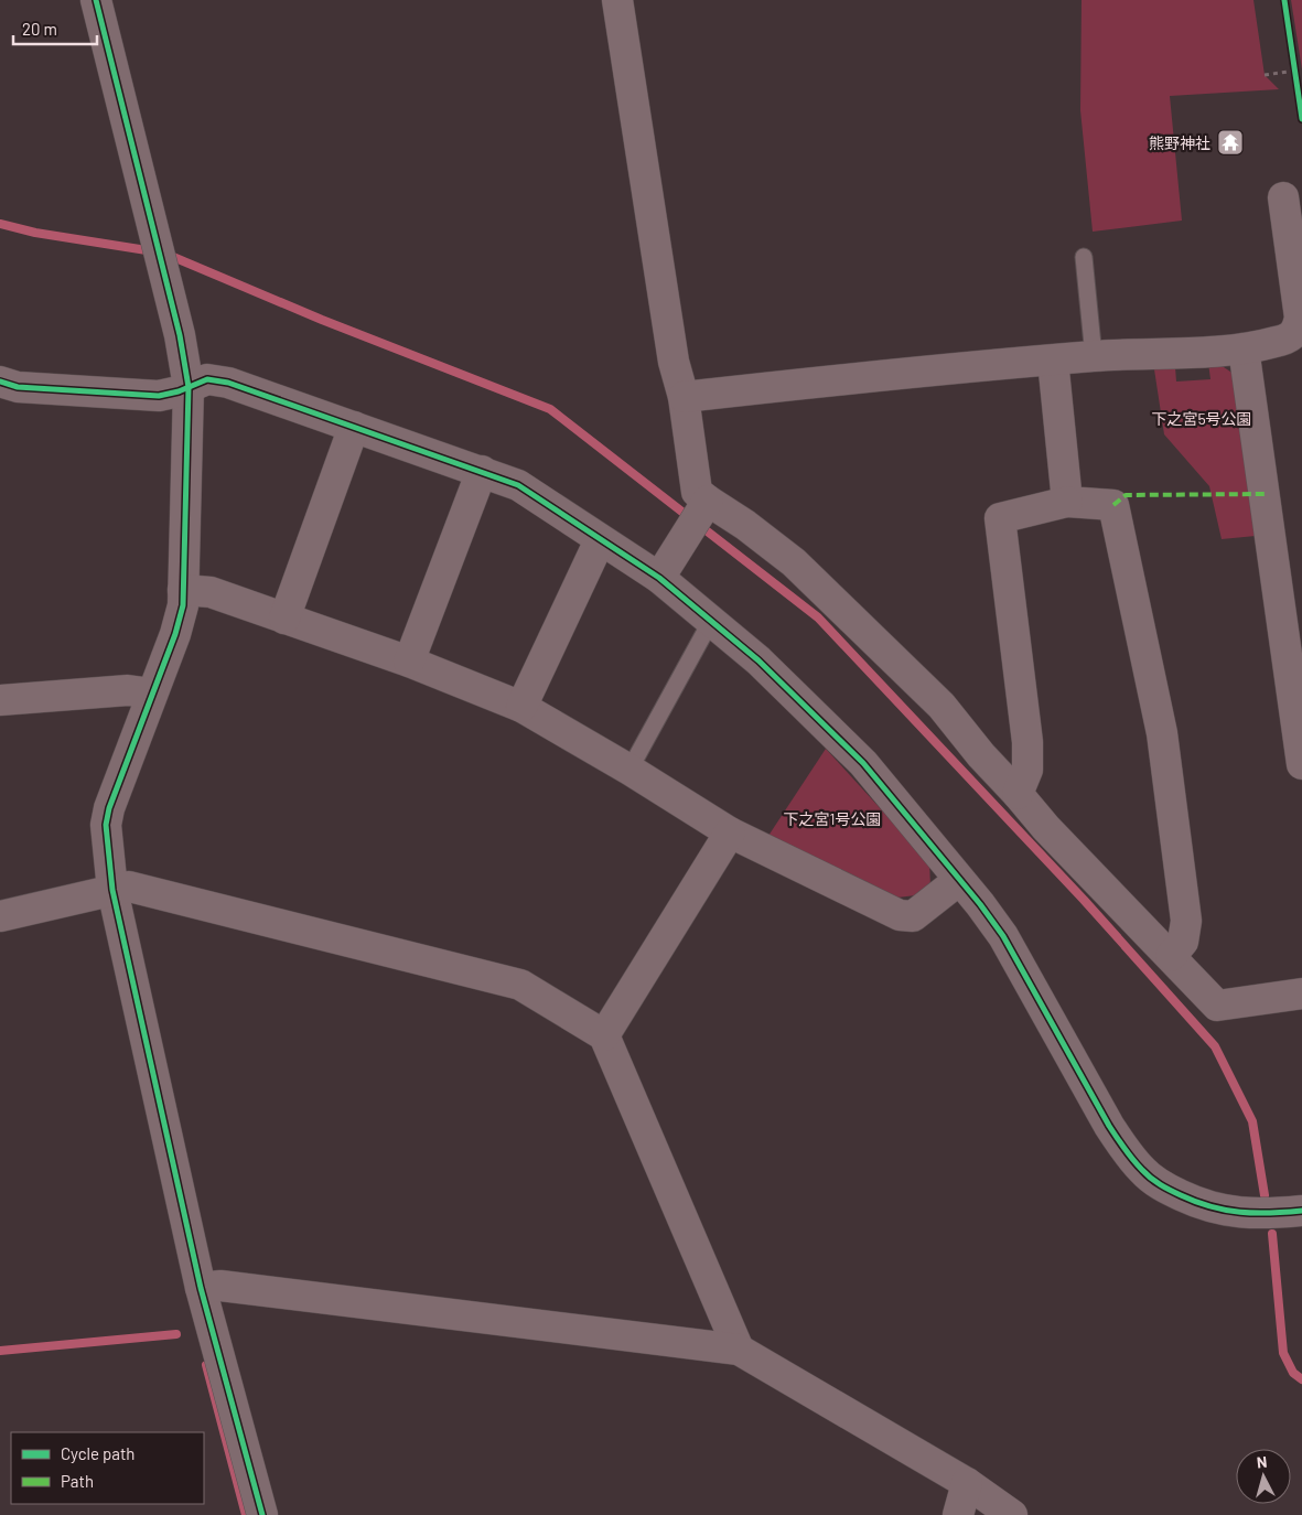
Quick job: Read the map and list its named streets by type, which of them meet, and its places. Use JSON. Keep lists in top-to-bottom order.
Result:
{
  "parks": ["下之宮5号公園", "下之宮1号公園"],
  "places": {
    "temple": ["熊野神社"]
  },
  "legend": ["Cycle path", "Path"],
  "scale_bar": "20 m",
  "north": "top"
}
